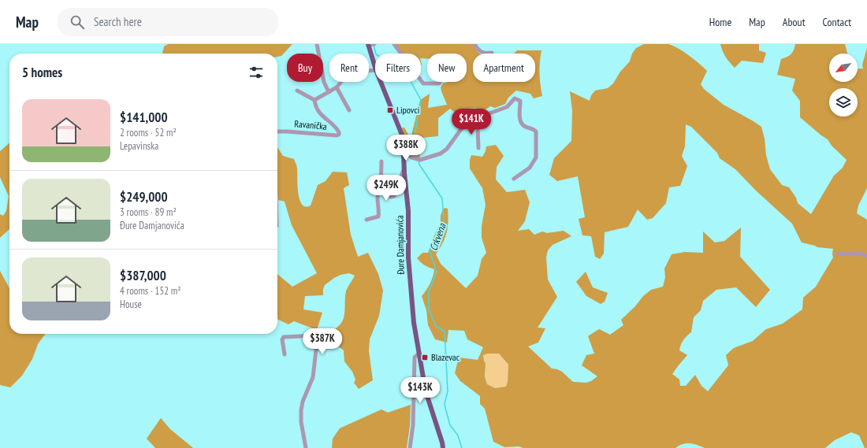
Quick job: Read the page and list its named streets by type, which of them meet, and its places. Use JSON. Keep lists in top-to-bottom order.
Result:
{
  "streets": {
    "main road": ["Đure Damjanovića"],
    "street": ["Ravanička"]
  },
  "water": ["Crkvena"],
  "places": {
    "transit": ["Lipovci", "Blazevac"]
  },
  "north": "bottom left",
  "page": {
    "header": "Map",
    "search": "Search here",
    "nav": [
      "Home",
      "Map",
      "About",
      "Contact"
    ],
    "chip": [
      "Buy",
      "Rent",
      "Filters",
      "New",
      "Apartment"
    ],
    "heading": "5 homes",
    "list": [
      {
        "name": "$141,000",
        "note": "2 rooms · 52 m² · Lepavinska"
      },
      {
        "name": "$249,000",
        "note": "3 rooms · 89 m² · Đure Damjanovića"
      },
      {
        "name": "$387,000",
        "note": "4 rooms · 152 m² · House"
      }
    ],
    "price": [
      "$141K",
      "$388K",
      "$249K",
      "$387K",
      "$143K"
    ]
  }
}
